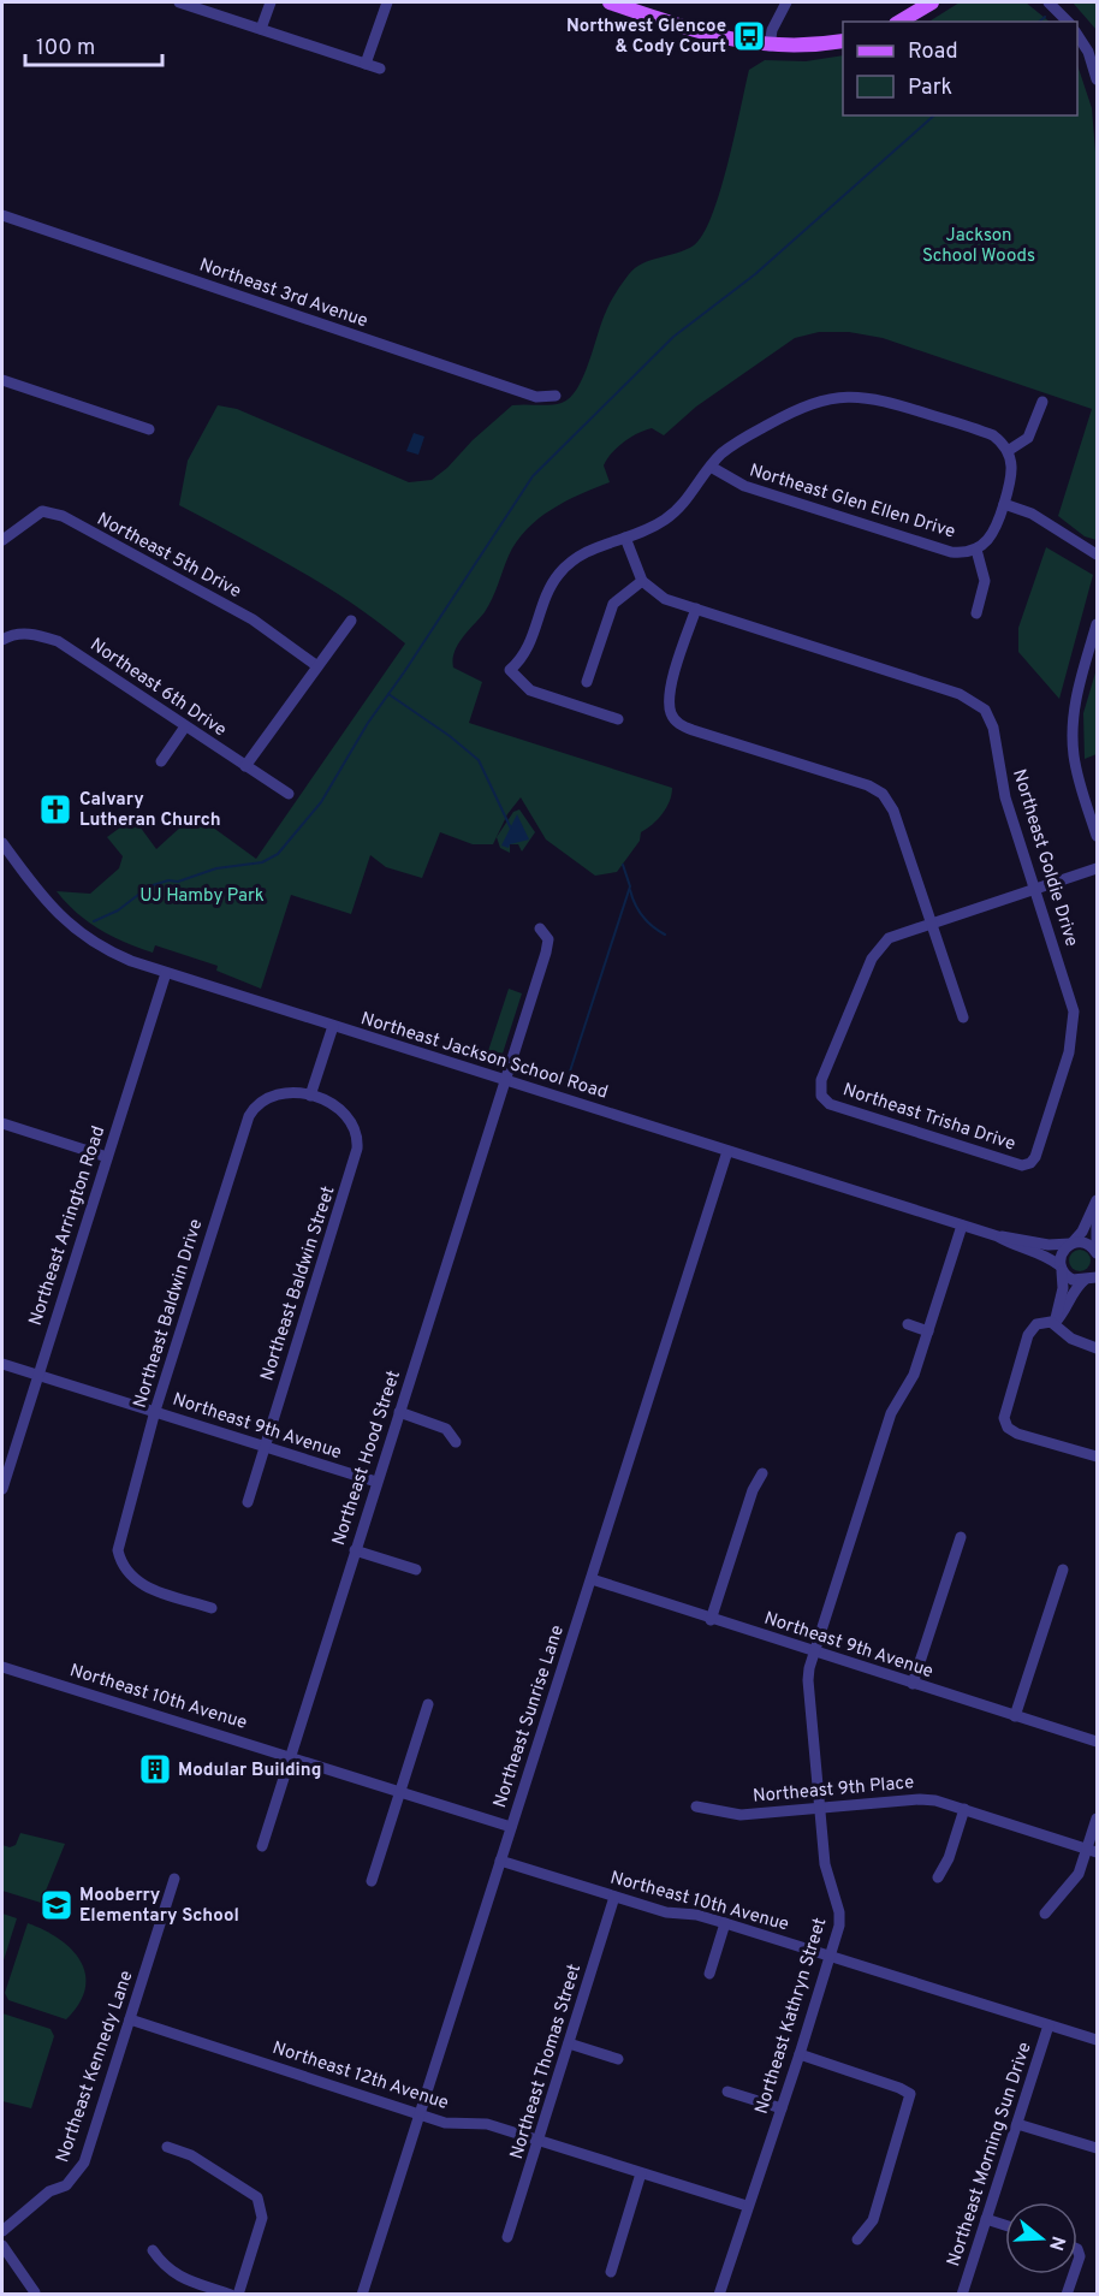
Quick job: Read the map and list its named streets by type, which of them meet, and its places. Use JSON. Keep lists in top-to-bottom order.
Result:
{
  "streets": {
    "street": [
      "Northeast 3rd Avenue",
      "Northeast Glen Ellen Drive",
      "Northeast 5th Drive",
      "Northeast 6th Drive",
      "Northeast Goldie Drive",
      "Northeast Jackson School Road",
      "Northeast Trisha Drive",
      "Northeast Arrington Road",
      "Northeast Baldwin Street",
      "Northeast Baldwin Drive",
      "Northeast 9th Avenue",
      "Northeast Hood Street",
      "Northeast 10th Avenue",
      "Northeast Sunrise Lane",
      "Northeast 9th Place",
      "Northeast Kathryn Street",
      "Northeast Thomas Street",
      "Northeast Kennedy Lane",
      "Northeast 12th Avenue",
      "Northeast Morning Sun Drive"
    ]
  },
  "crossings": [
    ["Northeast Goldie Drive", "Northeast Trisha Drive"],
    ["Northeast Jackson School Road", "Northeast Arrington Road"],
    ["Northeast Jackson School Road", "Northeast Hood Street"],
    ["Northeast Jackson School Road", "Northeast Sunrise Lane"],
    ["Northeast Jackson School Road", "Northeast Kathryn Street"],
    ["Northeast Arrington Road", "Northeast 9th Avenue"],
    ["Northeast Baldwin Street", "Northeast Baldwin Drive"],
    ["Northeast Baldwin Street", "Northeast 9th Avenue"],
    ["Northeast Baldwin Drive", "Northeast 9th Avenue"],
    ["Northeast 9th Avenue", "Northeast Hood Street"],
    ["Northeast 9th Avenue", "Northeast Sunrise Lane"],
    ["Northeast 9th Avenue", "Northeast Kathryn Street"],
    ["Northeast Hood Street", "Northeast 10th Avenue"],
    ["Northeast 10th Avenue", "Northeast Sunrise Lane"],
    ["Northeast 10th Avenue", "Northeast Kathryn Street"],
    ["Northeast 10th Avenue", "Northeast Thomas Street"],
    ["Northeast 10th Avenue", "Northeast Morning Sun Drive"],
    ["Northeast Sunrise Lane", "Northeast 12th Avenue"],
    ["Northeast 9th Place", "Northeast Kathryn Street"],
    ["Northeast Kathryn Street", "Northeast 12th Avenue"],
    ["Northeast Thomas Street", "Northeast 12th Avenue"],
    ["Northeast Kennedy Lane", "Northeast 12th Avenue"]
  ],
  "parks": ["Jackson School Woods", "UJ Hamby Park"],
  "places": {
    "bus stop": ["Northwest Glencoe & Cody Court"],
    "church": ["Calvary Lutheran Church"],
    "building": ["Modular Building"],
    "school or university": ["Mooberry Elementary School"]
  },
  "legend": ["Road", "Park"],
  "scale_bar": "100 m",
  "north": "right"
}
